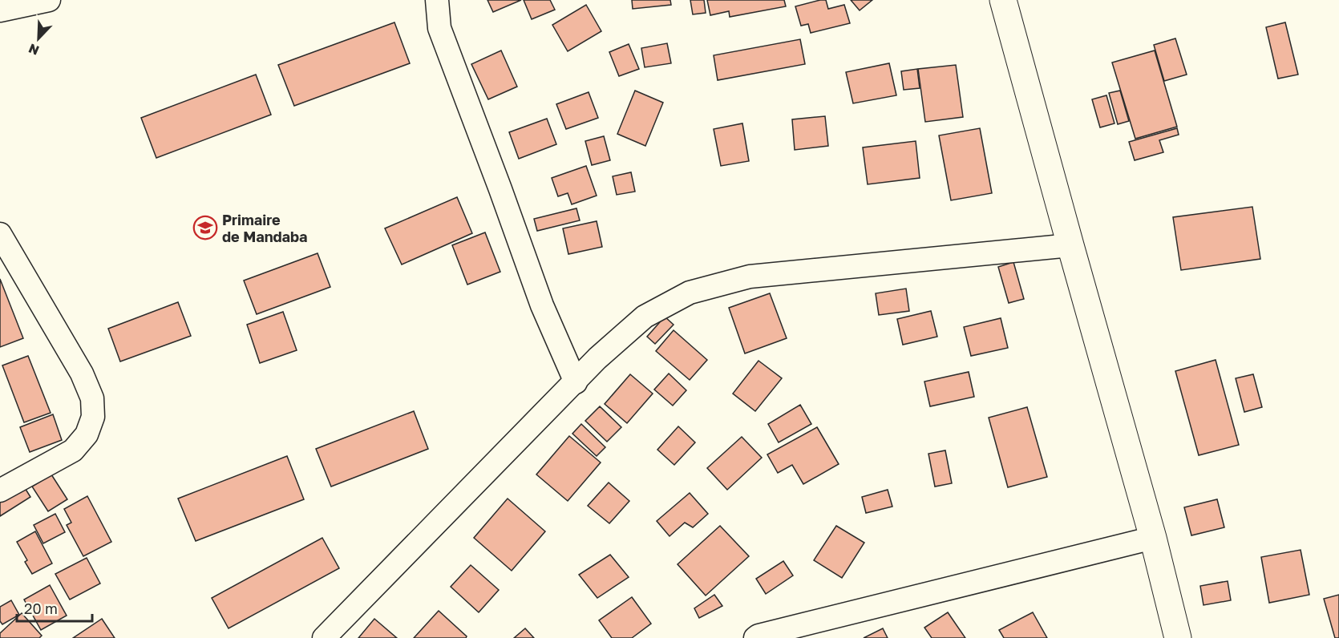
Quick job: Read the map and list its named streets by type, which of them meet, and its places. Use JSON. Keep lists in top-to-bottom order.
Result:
{
  "places": {
    "school or university": ["Primaire de Mandaba"]
  },
  "scale_bar": "20 m",
  "north": "bottom left"
}
